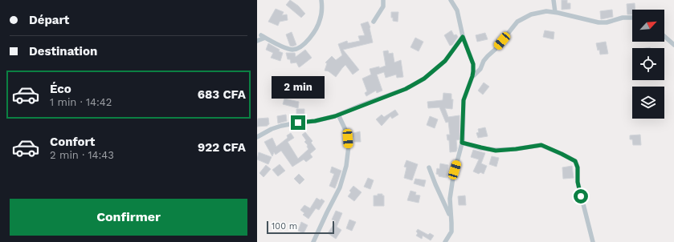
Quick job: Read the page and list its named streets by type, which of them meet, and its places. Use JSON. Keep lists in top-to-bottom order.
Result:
{
  "scale_bar": "100 m",
  "north": "top right",
  "page": {
    "banner": ["Départ", "Destination"],
    "list": [
      {
        "name": "Éco",
        "note": "1 min · 14:42",
        "value": "683 CFA"
      },
      {
        "name": "Confort",
        "note": "2 min · 14:43",
        "value": "922 CFA"
      }
    ],
    "bubble": "2 min",
    "buttons": "Confirmer",
    "scale": "100 m"
  }
}
